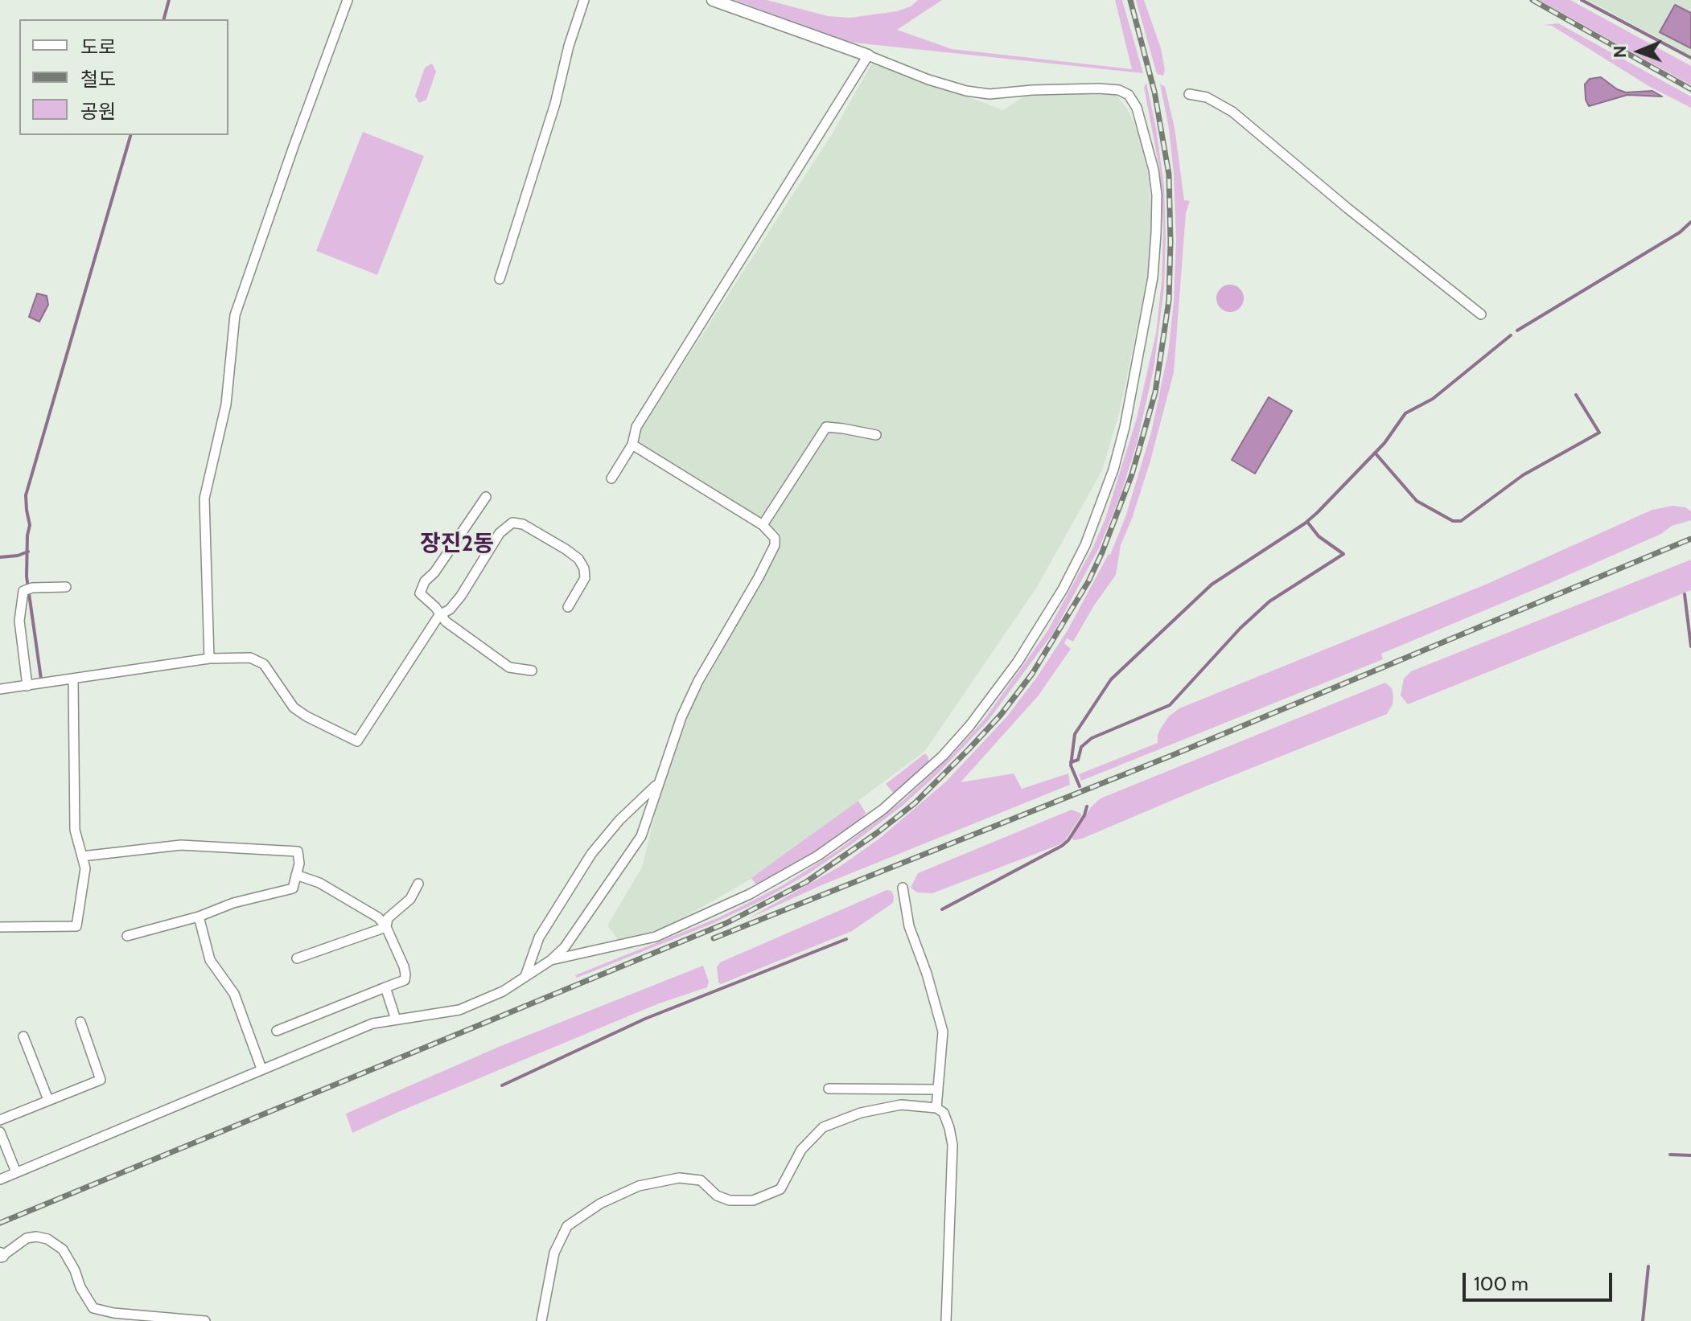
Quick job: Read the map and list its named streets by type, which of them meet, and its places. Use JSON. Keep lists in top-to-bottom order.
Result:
{
  "districts": ["장진2동"],
  "legend": ["도로", "철도", "공원"],
  "scale_bar": "100 m",
  "north": "left"
}
